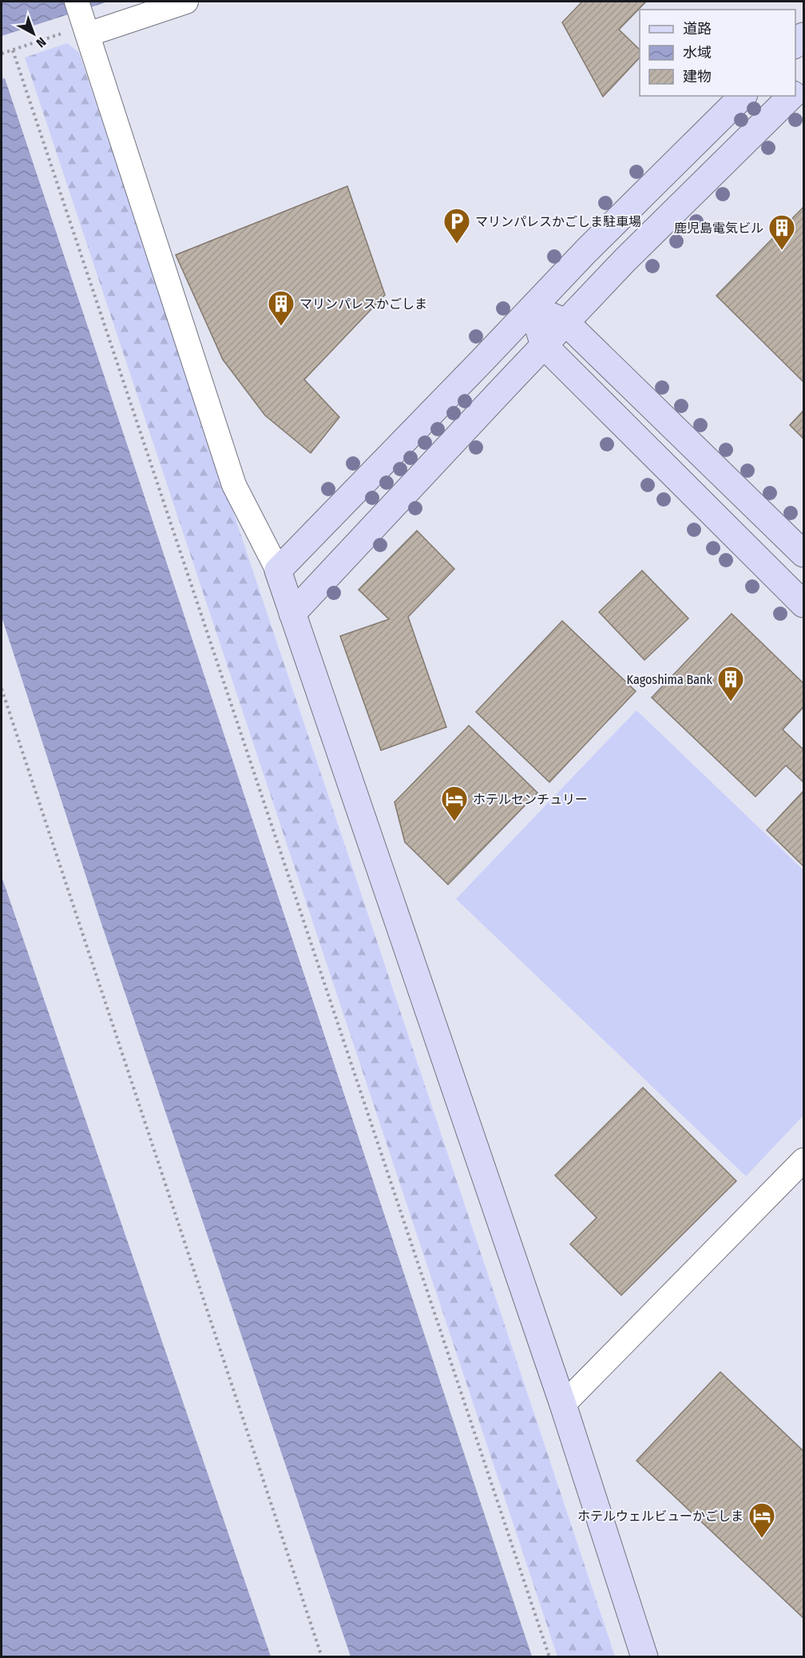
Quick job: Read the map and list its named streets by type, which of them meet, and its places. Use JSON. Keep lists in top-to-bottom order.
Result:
{
  "places": {
    "parking": ["マリンパレスかごしま駐車場"],
    "building": ["鹿児島電気ビル", "マリンパレスかごしま", "Kagoshima Bank"],
    "hotel": ["ホテルセンチュリー", "ホテルウェルビューかごしま"]
  },
  "legend": ["道路", "水域", "建物"],
  "north": "bottom right"
}
